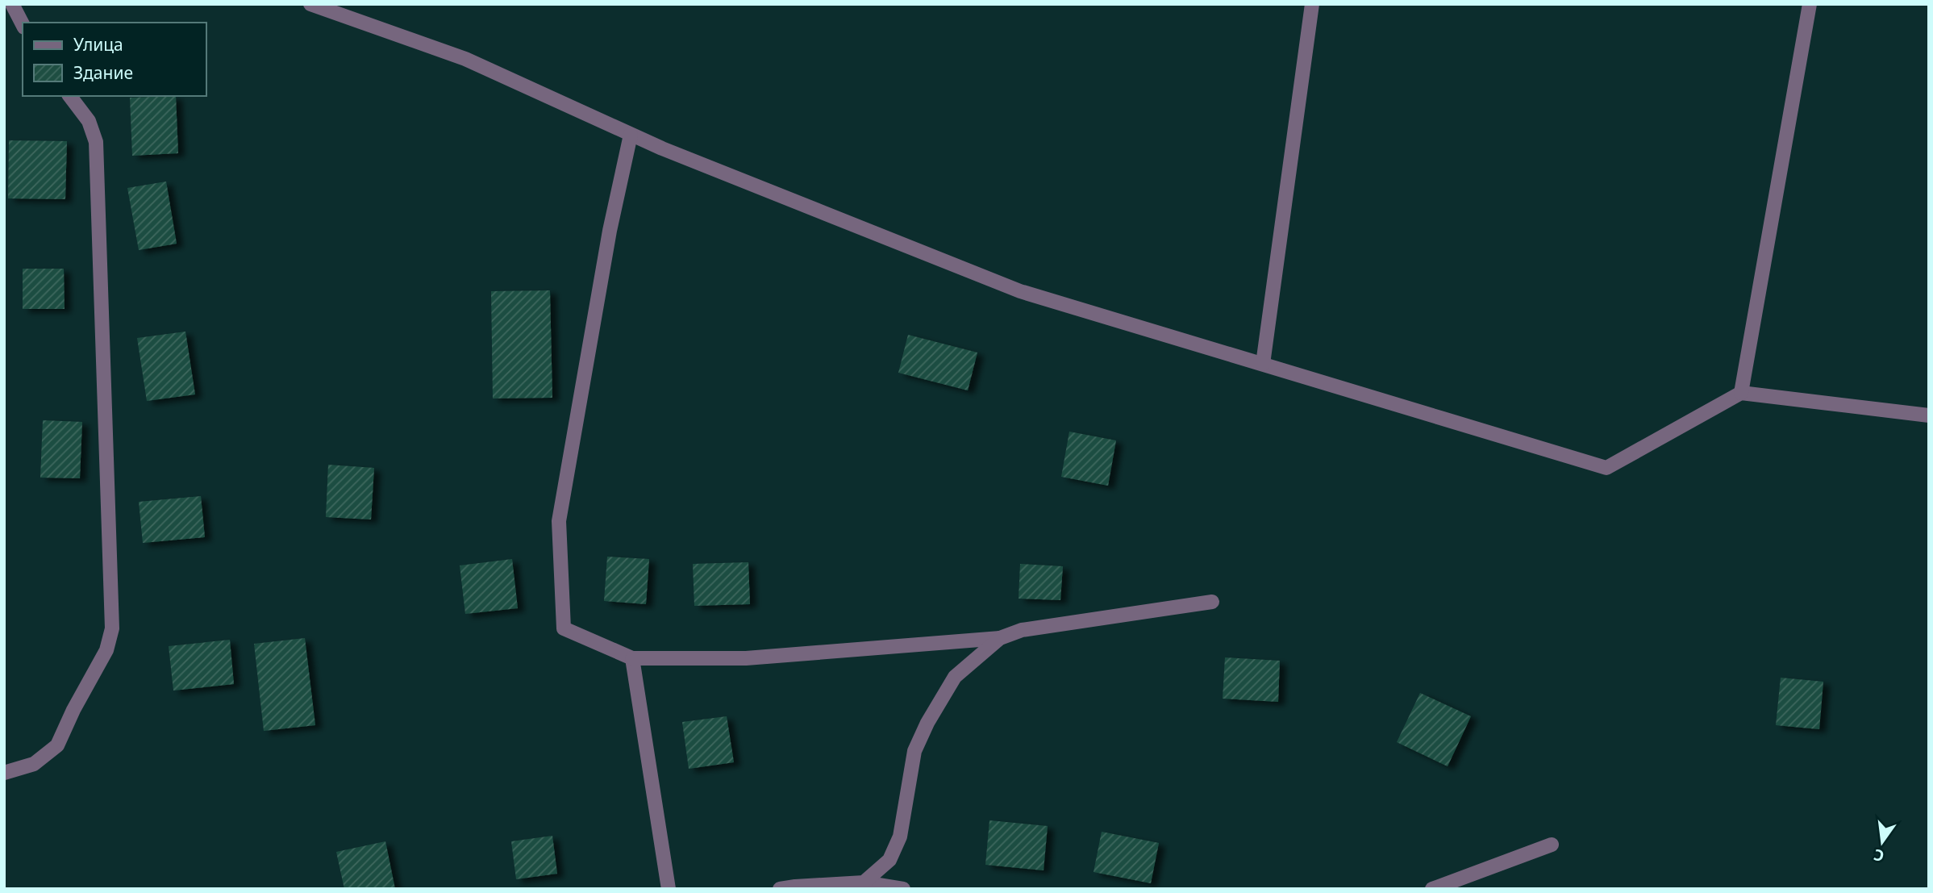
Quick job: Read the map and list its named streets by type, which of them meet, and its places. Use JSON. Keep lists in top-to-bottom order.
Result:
{
  "legend": ["Улица", "Здание"],
  "north": "bottom"
}
